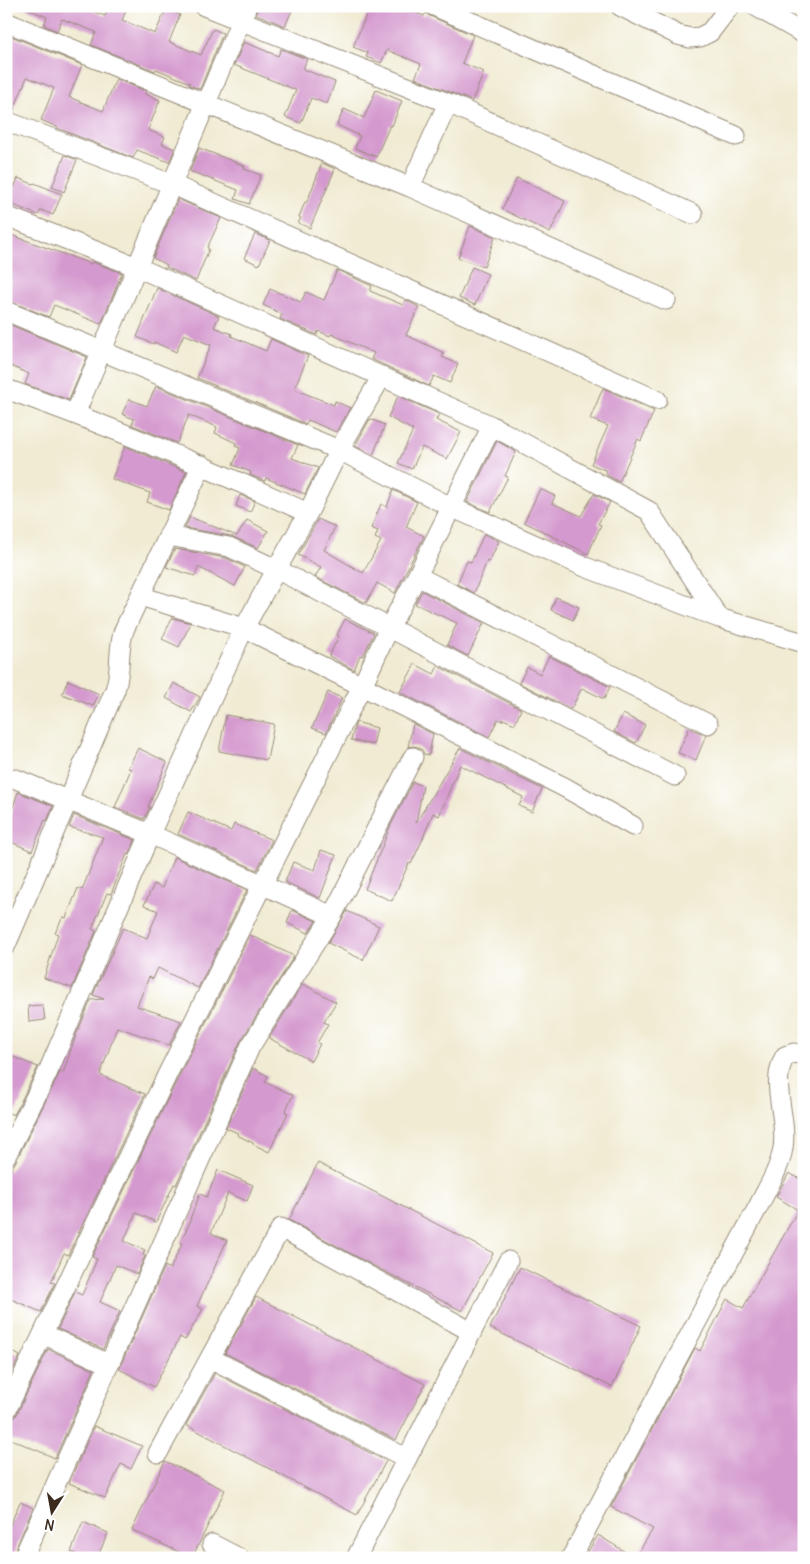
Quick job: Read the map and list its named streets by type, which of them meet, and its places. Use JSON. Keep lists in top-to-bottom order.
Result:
{
  "north": "bottom"
}
